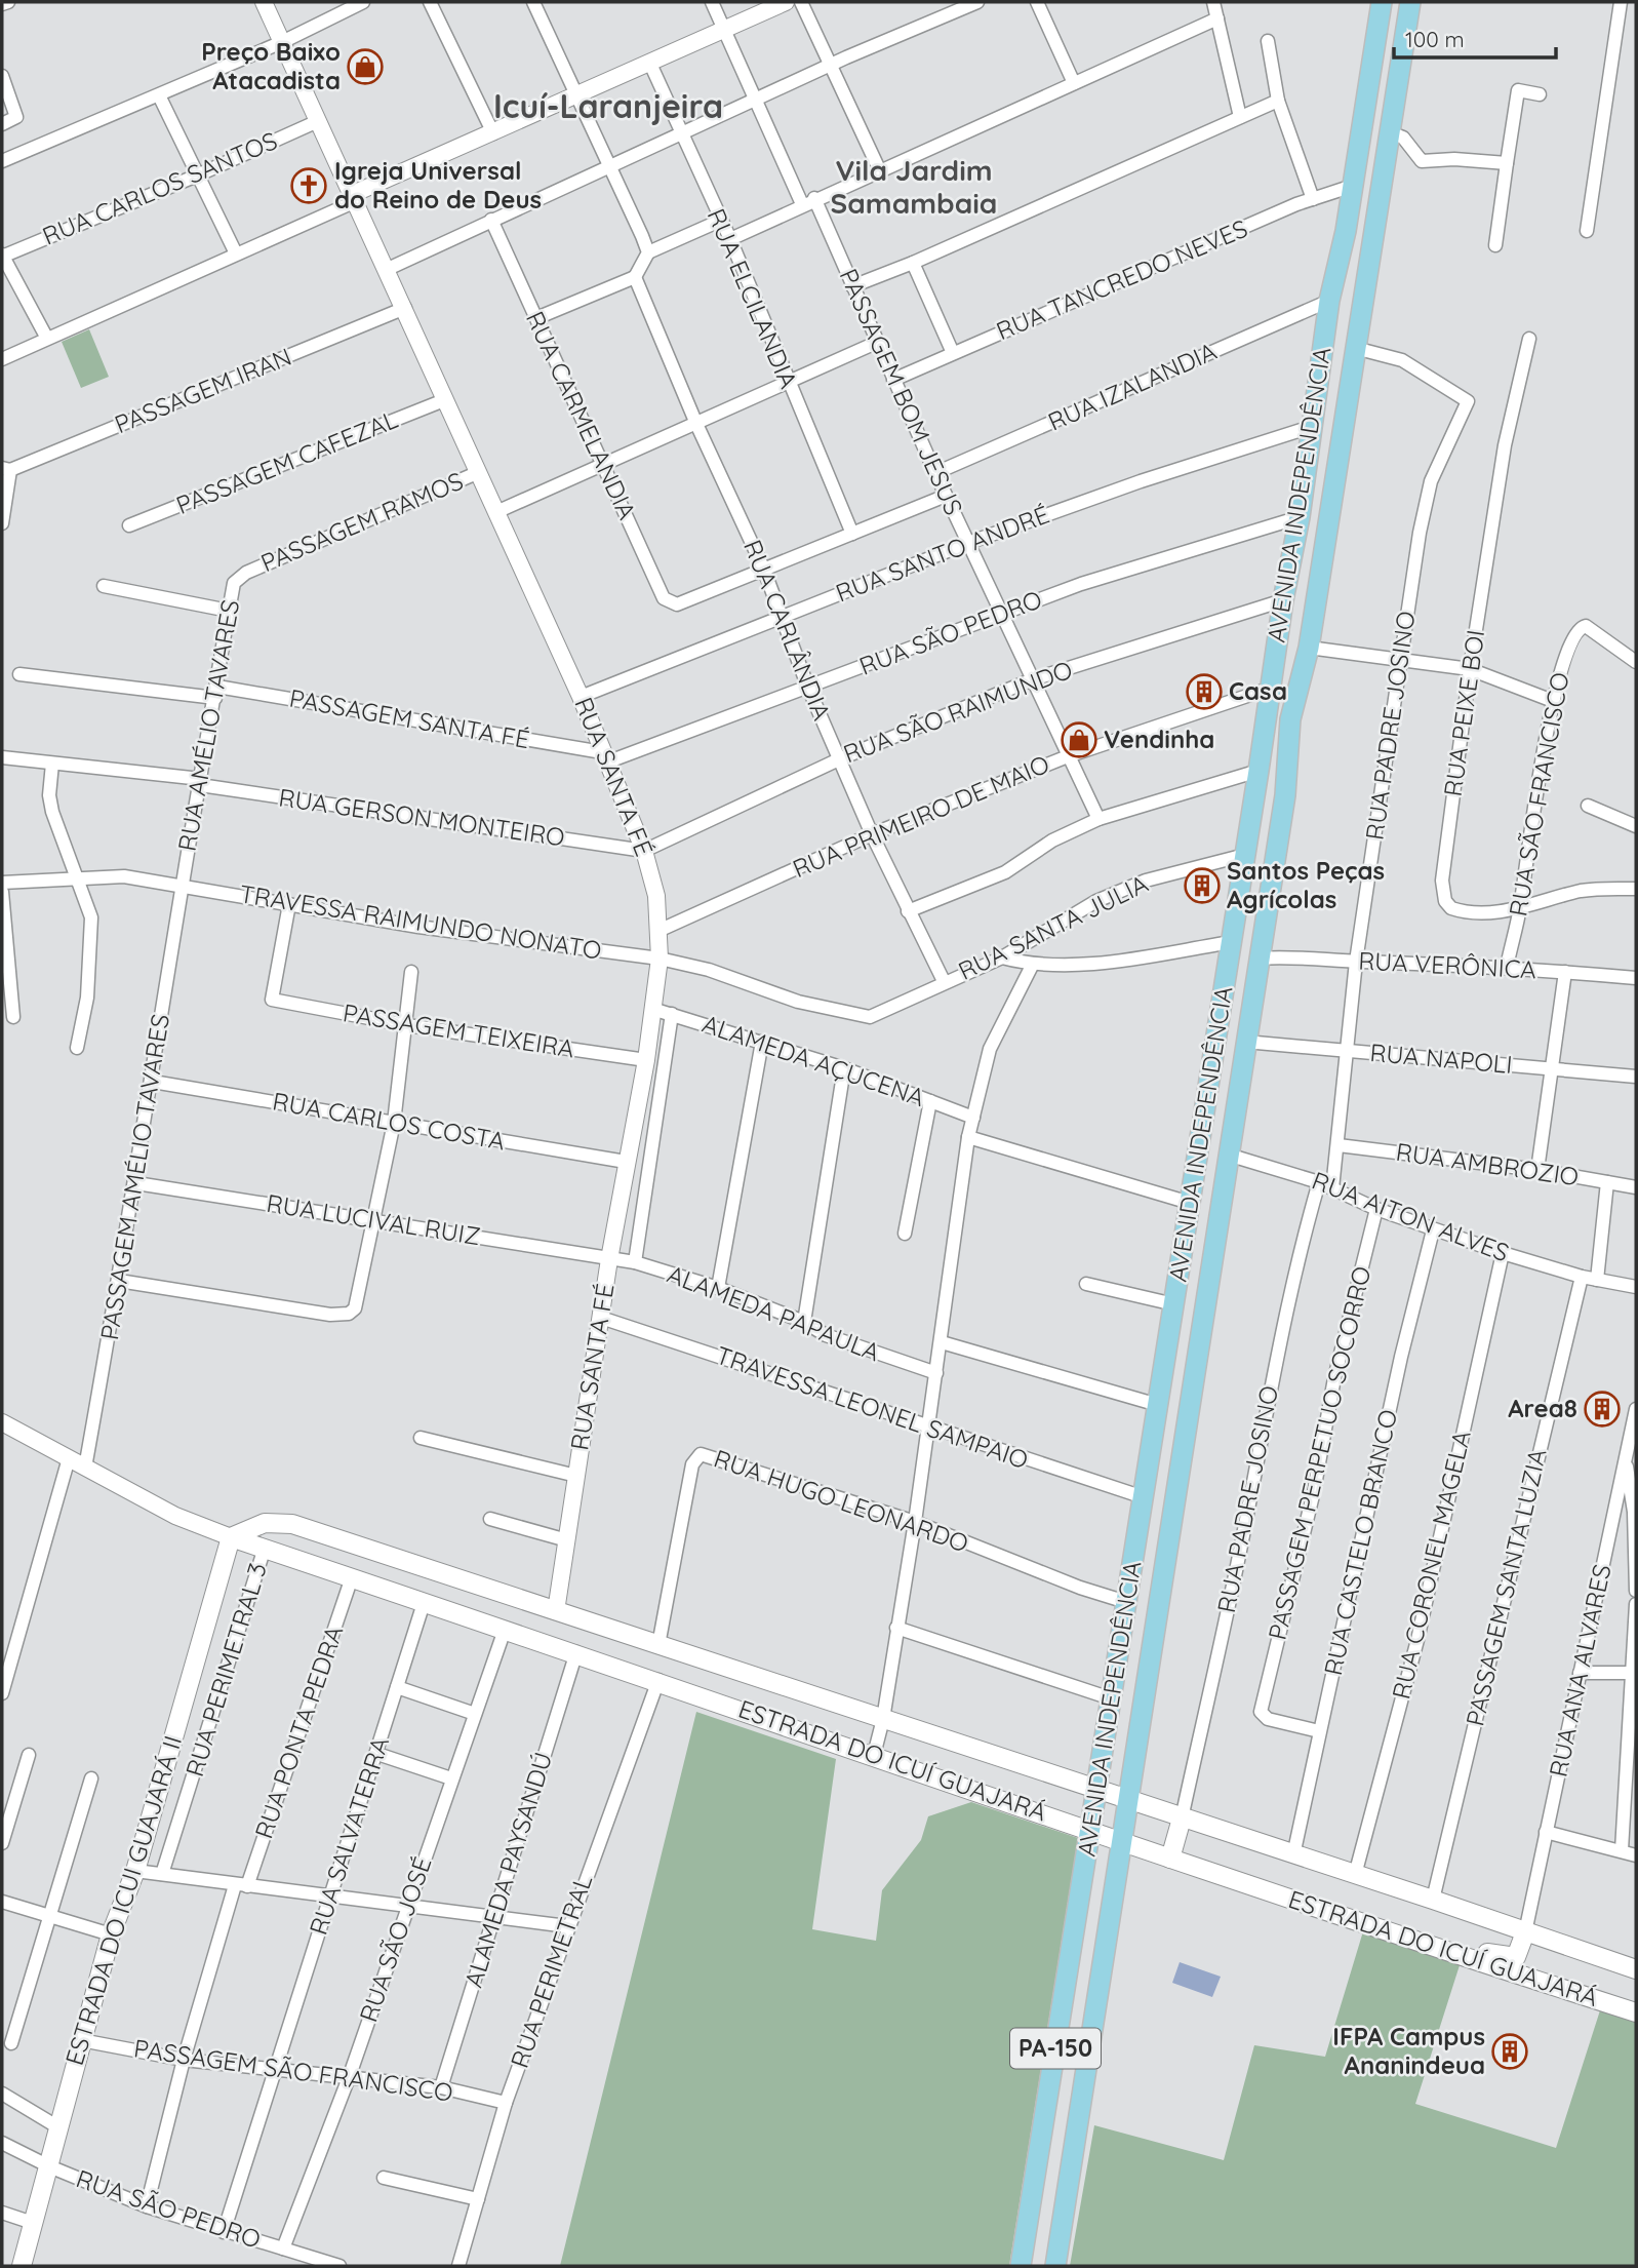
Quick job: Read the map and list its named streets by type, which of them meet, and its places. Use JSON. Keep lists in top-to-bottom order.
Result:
{
  "streets": {
    "main road": [
      "AVENIDA INDEPENDÊNCIA",
      "ESTRADA DO ICUÍ GUAJARÁ",
      "ESTRADA DO ICUI GUAJARÁ II",
      "PA-150"
    ],
    "street": [
      "RUA CARLOS SANTOS",
      "RUA TANCREDO NEVES",
      "RUA ELCILANDIA",
      "RUA IZALANDIA",
      "PASSAGEM IRAN",
      "PASSAGEM BOM JESUS",
      "RUA CARMELANDIA",
      "PASSAGEM CAFEZAL",
      "PASSAGEM RAMOS",
      "RUA SANTO ANDRÉ",
      "RUA CARLÂNDIA",
      "RUA SÃO PEDRO",
      "RUA SÃO RAIMUNDO",
      "RUA PEIXE BOI",
      "PASSAGEM SANTA FÉ",
      "RUA AMÉLIO TAVARES",
      "RUA PADRE JOSINO",
      "RUA SANTA FÉ",
      "RUA SÃO FRANCISCO",
      "RUA PRIMEIRO DE MAIO",
      "RUA GERSON MONTEIRO",
      "TRAVESSA RAIMUNDO NONATO",
      "RUA SANTA JULIA",
      "RUA VERÔNICA",
      "PASSAGEM TEIXEIRA",
      "RUA NAPOLI",
      "ALAMEDA AÇUCENA",
      "RUA CARLOS COSTA",
      "RUA AMBROZIO",
      "PASSAGEM AMÉLIO TAVARES",
      "RUA AITON ALVES",
      "RUA LUCIVAL RUIZ",
      "ALAMEDA PAPAULA",
      "TRAVESSA LEONEL SAMPAIO",
      "PASSAGEM PERPETUO SOCORRO",
      "RUA HUGO LEONARDO",
      "RUA CASTELO BRANCO",
      "RUA CORONEL MAGELA",
      "PASSAGEM SANTA LUZIA",
      "RUA PERIMETRAL 3",
      "RUA ANA ALVARES",
      "RUA PONTA PEDRA",
      "RUA SALVATERRA",
      "ALAMEDA PAYSANDÚ",
      "RUA SÃO JOSÉ",
      "RUA PERIMETRAL",
      "PASSAGEM SÃO FRANCISCO"
    ]
  },
  "crossings": [
    ["RUA CARLOS SANTOS", "RUA SANTA FÉ"],
    ["RUA TANCREDO NEVES", "PASSAGEM BOM JESUS"],
    ["RUA TANCREDO NEVES", "AVENIDA INDEPENDÊNCIA"],
    ["RUA IZALANDIA", "PASSAGEM BOM JESUS"],
    ["RUA IZALANDIA", "AVENIDA INDEPENDÊNCIA"],
    ["PASSAGEM IRAN", "RUA SANTA FÉ"],
    ["PASSAGEM BOM JESUS", "RUA SANTO ANDRÉ"],
    ["PASSAGEM BOM JESUS", "RUA SÃO PEDRO"],
    ["PASSAGEM BOM JESUS", "RUA SÃO RAIMUNDO"],
    ["PASSAGEM BOM JESUS", "RUA PRIMEIRO DE MAIO"],
    ["RUA CARMELANDIA", "RUA CARLÂNDIA"],
    ["PASSAGEM CAFEZAL", "RUA SANTA FÉ"],
    ["AVENIDA INDEPENDÊNCIA", "RUA SANTO ANDRÉ"],
    ["AVENIDA INDEPENDÊNCIA", "RUA SÃO PEDRO"],
    ["AVENIDA INDEPENDÊNCIA", "RUA SÃO RAIMUNDO"],
    ["AVENIDA INDEPENDÊNCIA", "RUA PADRE JOSINO"],
    ["AVENIDA INDEPENDÊNCIA", "RUA PRIMEIRO DE MAIO"],
    ["AVENIDA INDEPENDÊNCIA", "RUA SANTA JULIA"],
    ["AVENIDA INDEPENDÊNCIA", "RUA VERÔNICA"],
    ["AVENIDA INDEPENDÊNCIA", "RUA NAPOLI"],
    ["AVENIDA INDEPENDÊNCIA", "RUA AITON ALVES"],
    ["AVENIDA INDEPENDÊNCIA", "TRAVESSA LEONEL SAMPAIO"],
    ["AVENIDA INDEPENDÊNCIA", "RUA HUGO LEONARDO"],
    ["AVENIDA INDEPENDÊNCIA", "ESTRADA DO ICUÍ GUAJARÁ"],
    ["PASSAGEM RAMOS", "RUA AMÉLIO TAVARES"],
    ["PASSAGEM RAMOS", "RUA SANTA FÉ"],
    ["RUA SANTO ANDRÉ", "RUA CARLÂNDIA"],
    ["RUA SANTO ANDRÉ", "RUA SANTA FÉ"],
    ["RUA CARLÂNDIA", "RUA SÃO PEDRO"],
    ["RUA CARLÂNDIA", "RUA SÃO RAIMUNDO"],
    ["RUA CARLÂNDIA", "RUA PRIMEIRO DE MAIO"],
    ["RUA CARLÂNDIA", "RUA SANTA JULIA"],
    ["RUA SÃO PEDRO", "PASSAGEM SANTA FÉ"],
    ["RUA SÃO PEDRO", "RUA SANTA FÉ"],
    ["RUA SÃO PEDRO", "RUA PONTA PEDRA"],
    ["RUA SÃO PEDRO", "RUA SALVATERRA"],
    ["RUA SÃO PEDRO", "ESTRADA DO ICUI GUAJARÁ II"],
    ["RUA SÃO PEDRO", "RUA SÃO JOSÉ"],
    ["RUA SÃO RAIMUNDO", "RUA SANTA FÉ"],
    ["RUA SÃO RAIMUNDO", "RUA GERSON MONTEIRO"],
    ["RUA PEIXE BOI", "RUA SÃO FRANCISCO"],
    ["PASSAGEM SANTA FÉ", "RUA AMÉLIO TAVARES"],
    ["PASSAGEM SANTA FÉ", "RUA SANTA FÉ"],
    ["RUA AMÉLIO TAVARES", "RUA GERSON MONTEIRO"],
    ["RUA AMÉLIO TAVARES", "TRAVESSA RAIMUNDO NONATO"],
    ["RUA AMÉLIO TAVARES", "PASSAGEM AMÉLIO TAVARES"],
    ["RUA PADRE JOSINO", "RUA VERÔNICA"],
    ["RUA PADRE JOSINO", "RUA NAPOLI"],
    ["RUA PADRE JOSINO", "RUA AMBROZIO"],
    ["RUA PADRE JOSINO", "RUA AITON ALVES"],
    ["RUA PADRE JOSINO", "ESTRADA DO ICUÍ GUAJARÁ"],
    ["RUA SANTA FÉ", "RUA PRIMEIRO DE MAIO"],
    ["RUA SANTA FÉ", "RUA GERSON MONTEIRO"],
    ["RUA SANTA FÉ", "TRAVESSA RAIMUNDO NONATO"],
    ["RUA SANTA FÉ", "RUA SANTA JULIA"],
    ["RUA SANTA FÉ", "PASSAGEM TEIXEIRA"],
    ["RUA SANTA FÉ", "ALAMEDA AÇUCENA"],
    ["RUA SANTA FÉ", "RUA CARLOS COSTA"],
    ["RUA SANTA FÉ", "RUA LUCIVAL RUIZ"],
    ["RUA SANTA FÉ", "ALAMEDA PAPAULA"],
    ["RUA SANTA FÉ", "TRAVESSA LEONEL SAMPAIO"],
    ["RUA SANTA FÉ", "ESTRADA DO ICUÍ GUAJARÁ"],
    ["RUA SÃO FRANCISCO", "RUA VERÔNICA"],
    ["TRAVESSA RAIMUNDO NONATO", "RUA SANTA JULIA"],
    ["TRAVESSA RAIMUNDO NONATO", "PASSAGEM TEIXEIRA"],
    ["TRAVESSA RAIMUNDO NONATO", "PASSAGEM AMÉLIO TAVARES"],
    ["RUA CARLOS COSTA", "PASSAGEM AMÉLIO TAVARES"],
    ["PASSAGEM AMÉLIO TAVARES", "RUA LUCIVAL RUIZ"],
    ["PASSAGEM AMÉLIO TAVARES", "ESTRADA DO ICUÍ GUAJARÁ"],
    ["RUA AITON ALVES", "PASSAGEM PERPETUO SOCORRO"],
    ["RUA AITON ALVES", "RUA CASTELO BRANCO"],
    ["RUA AITON ALVES", "RUA CORONEL MAGELA"],
    ["RUA AITON ALVES", "PASSAGEM SANTA LUZIA"],
    ["RUA LUCIVAL RUIZ", "ALAMEDA PAPAULA"],
    ["PASSAGEM PERPETUO SOCORRO", "RUA CASTELO BRANCO"],
    ["RUA HUGO LEONARDO", "ESTRADA DO ICUÍ GUAJARÁ"],
    ["RUA CASTELO BRANCO", "ESTRADA DO ICUÍ GUAJARÁ"],
    ["RUA CORONEL MAGELA", "ESTRADA DO ICUÍ GUAJARÁ"],
    ["PASSAGEM SANTA LUZIA", "ESTRADA DO ICUÍ GUAJARÁ"],
    ["RUA PERIMETRAL 3", "ESTRADA DO ICUÍ GUAJARÁ"],
    ["RUA ANA ALVARES", "ESTRADA DO ICUÍ GUAJARÁ"],
    ["RUA PONTA PEDRA", "ESTRADA DO ICUÍ GUAJARÁ"],
    ["RUA PONTA PEDRA", "PASSAGEM SÃO FRANCISCO"],
    ["ESTRADA DO ICUÍ GUAJARÁ", "RUA SALVATERRA"],
    ["ESTRADA DO ICUÍ GUAJARÁ", "ALAMEDA PAYSANDÚ"],
    ["ESTRADA DO ICUÍ GUAJARÁ", "ESTRADA DO ICUI GUAJARÁ II"],
    ["ESTRADA DO ICUÍ GUAJARÁ", "RUA SÃO JOSÉ"],
    ["ESTRADA DO ICUÍ GUAJARÁ", "RUA PERIMETRAL"],
    ["RUA SALVATERRA", "PASSAGEM SÃO FRANCISCO"],
    ["ALAMEDA PAYSANDÚ", "PASSAGEM SÃO FRANCISCO"],
    ["ESTRADA DO ICUI GUAJARÁ II", "PASSAGEM SÃO FRANCISCO"],
    ["RUA SÃO JOSÉ", "PASSAGEM SÃO FRANCISCO"],
    ["RUA PERIMETRAL", "PASSAGEM SÃO FRANCISCO"]
  ],
  "districts": ["Icuí-Laranjeira", "Vila Jardim Samambaia"],
  "places": {
    "shop": ["Preço Baixo Atacadista", "Vendinha"],
    "church": ["Igreja Universal do Reino de Deus"],
    "building": [
      "Casa",
      "Santos Peças Agrícolas",
      "Area8",
      "IFPA Campus Ananindeua"
    ]
  },
  "scale_bar": "100 m"
}
